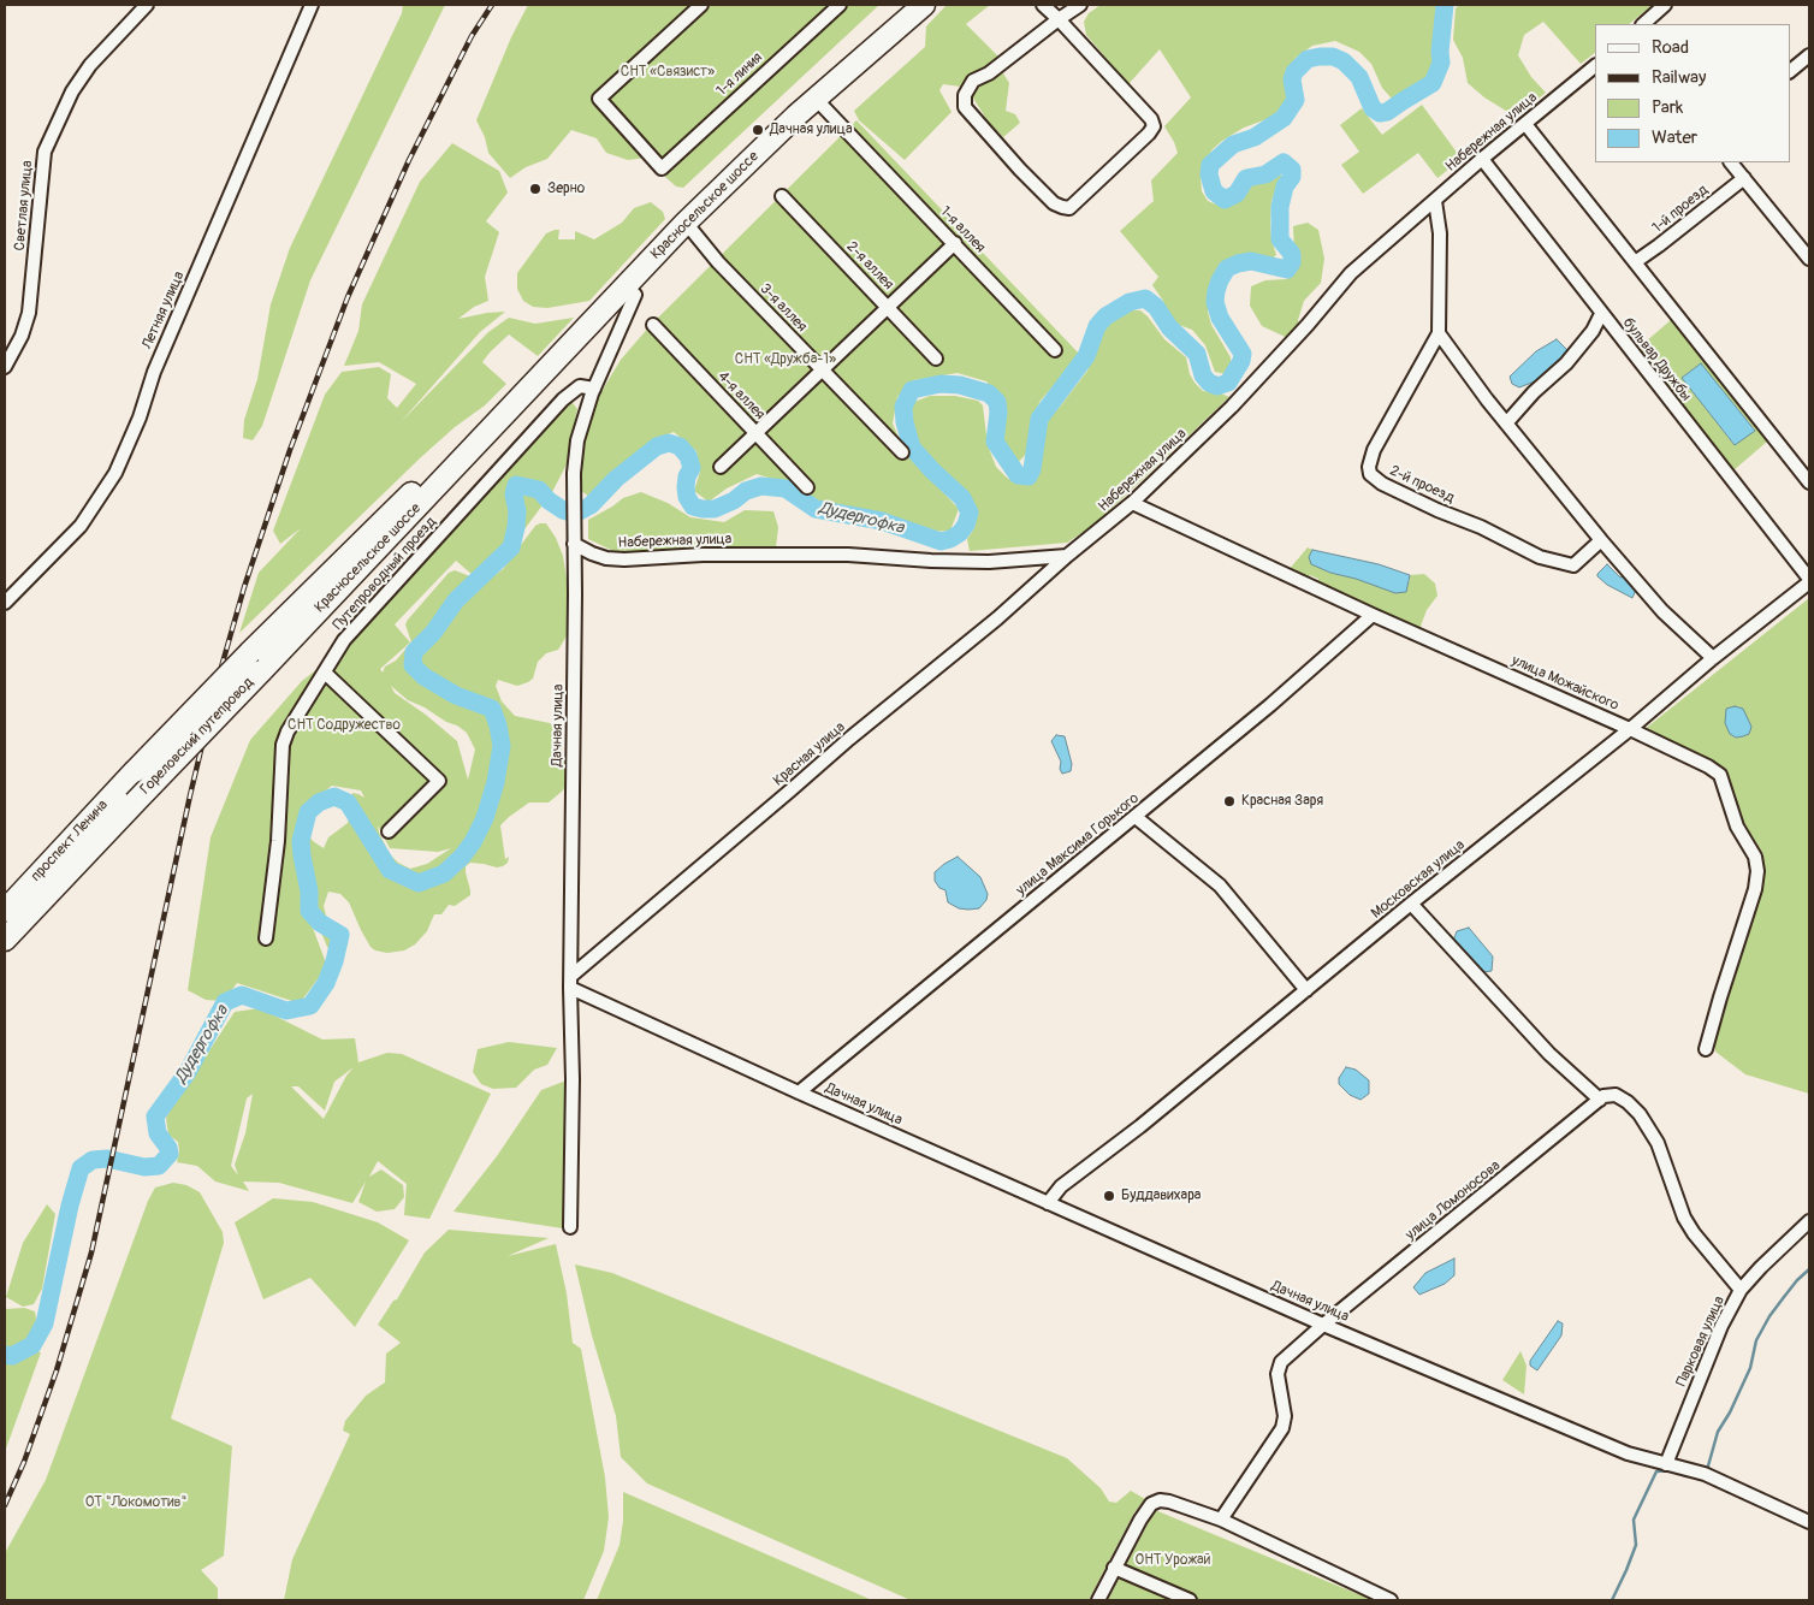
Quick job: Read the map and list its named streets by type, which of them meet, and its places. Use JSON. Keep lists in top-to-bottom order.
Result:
{
  "streets": {
    "highway": ["Красносельское шоссе", "Гореловский путепровод", "проспект Ленина"],
    "street": [
      "1-я линия",
      "Набережная улица",
      "Светлая улица",
      "1-й проезд",
      "1-я аллея",
      "2-я аллея",
      "3-я аллея",
      "Летняя улица",
      "бульвар Дружбы",
      "4-я аллея",
      "2-й проезд",
      "Путепроводный проезд",
      "улица Можайского",
      "Дачная улица",
      "Красная улица",
      "улица Максима Горького",
      "Московская улица",
      "улица Ломоносова",
      "Парковая улица"
    ]
  },
  "crossings": [
    ["Набережная улица", "бульвар Дружбы"],
    ["Набережная улица", "2-й проезд"],
    ["Набережная улица", "улица Можайского"],
    ["Набережная улица", "Дачная улица"],
    ["Набережная улица", "Красная улица"],
    ["Красносельское шоссе", "1-я аллея"],
    ["Красносельское шоссе", "3-я аллея"],
    ["Красносельское шоссе", "Дачная улица"],
    ["Красносельское шоссе", "Гореловский путепровод"],
    ["бульвар Дружбы", "Московская улица"],
    ["Путепроводный проезд", "Дачная улица"],
    ["улица Можайского", "улица Максима Горького"],
    ["улица Можайского", "Московская улица"],
    ["Дачная улица", "Красная улица"],
    ["Дачная улица", "улица Максима Горького"],
    ["Дачная улица", "Московская улица"],
    ["Дачная улица", "улица Ломоносова"],
    ["Дачная улица", "Парковая улица"],
    ["Гореловский путепровод", "проспект Ленина"]
  ],
  "water": ["Дудергофка"],
  "parks": [
    "СНТ «Связист»",
    "СНТ «Дружба-1»",
    "СНТ Содружество",
    "ОТ \"Локомотив\"",
    "ОНТ Урожай"
  ],
  "places": [
    "Дачная улица",
    "Зерно",
    "Красная Заря",
    "Буддавихара"
  ],
  "legend": [
    "Road",
    "Railway",
    "Park",
    "Water"
  ]
}
